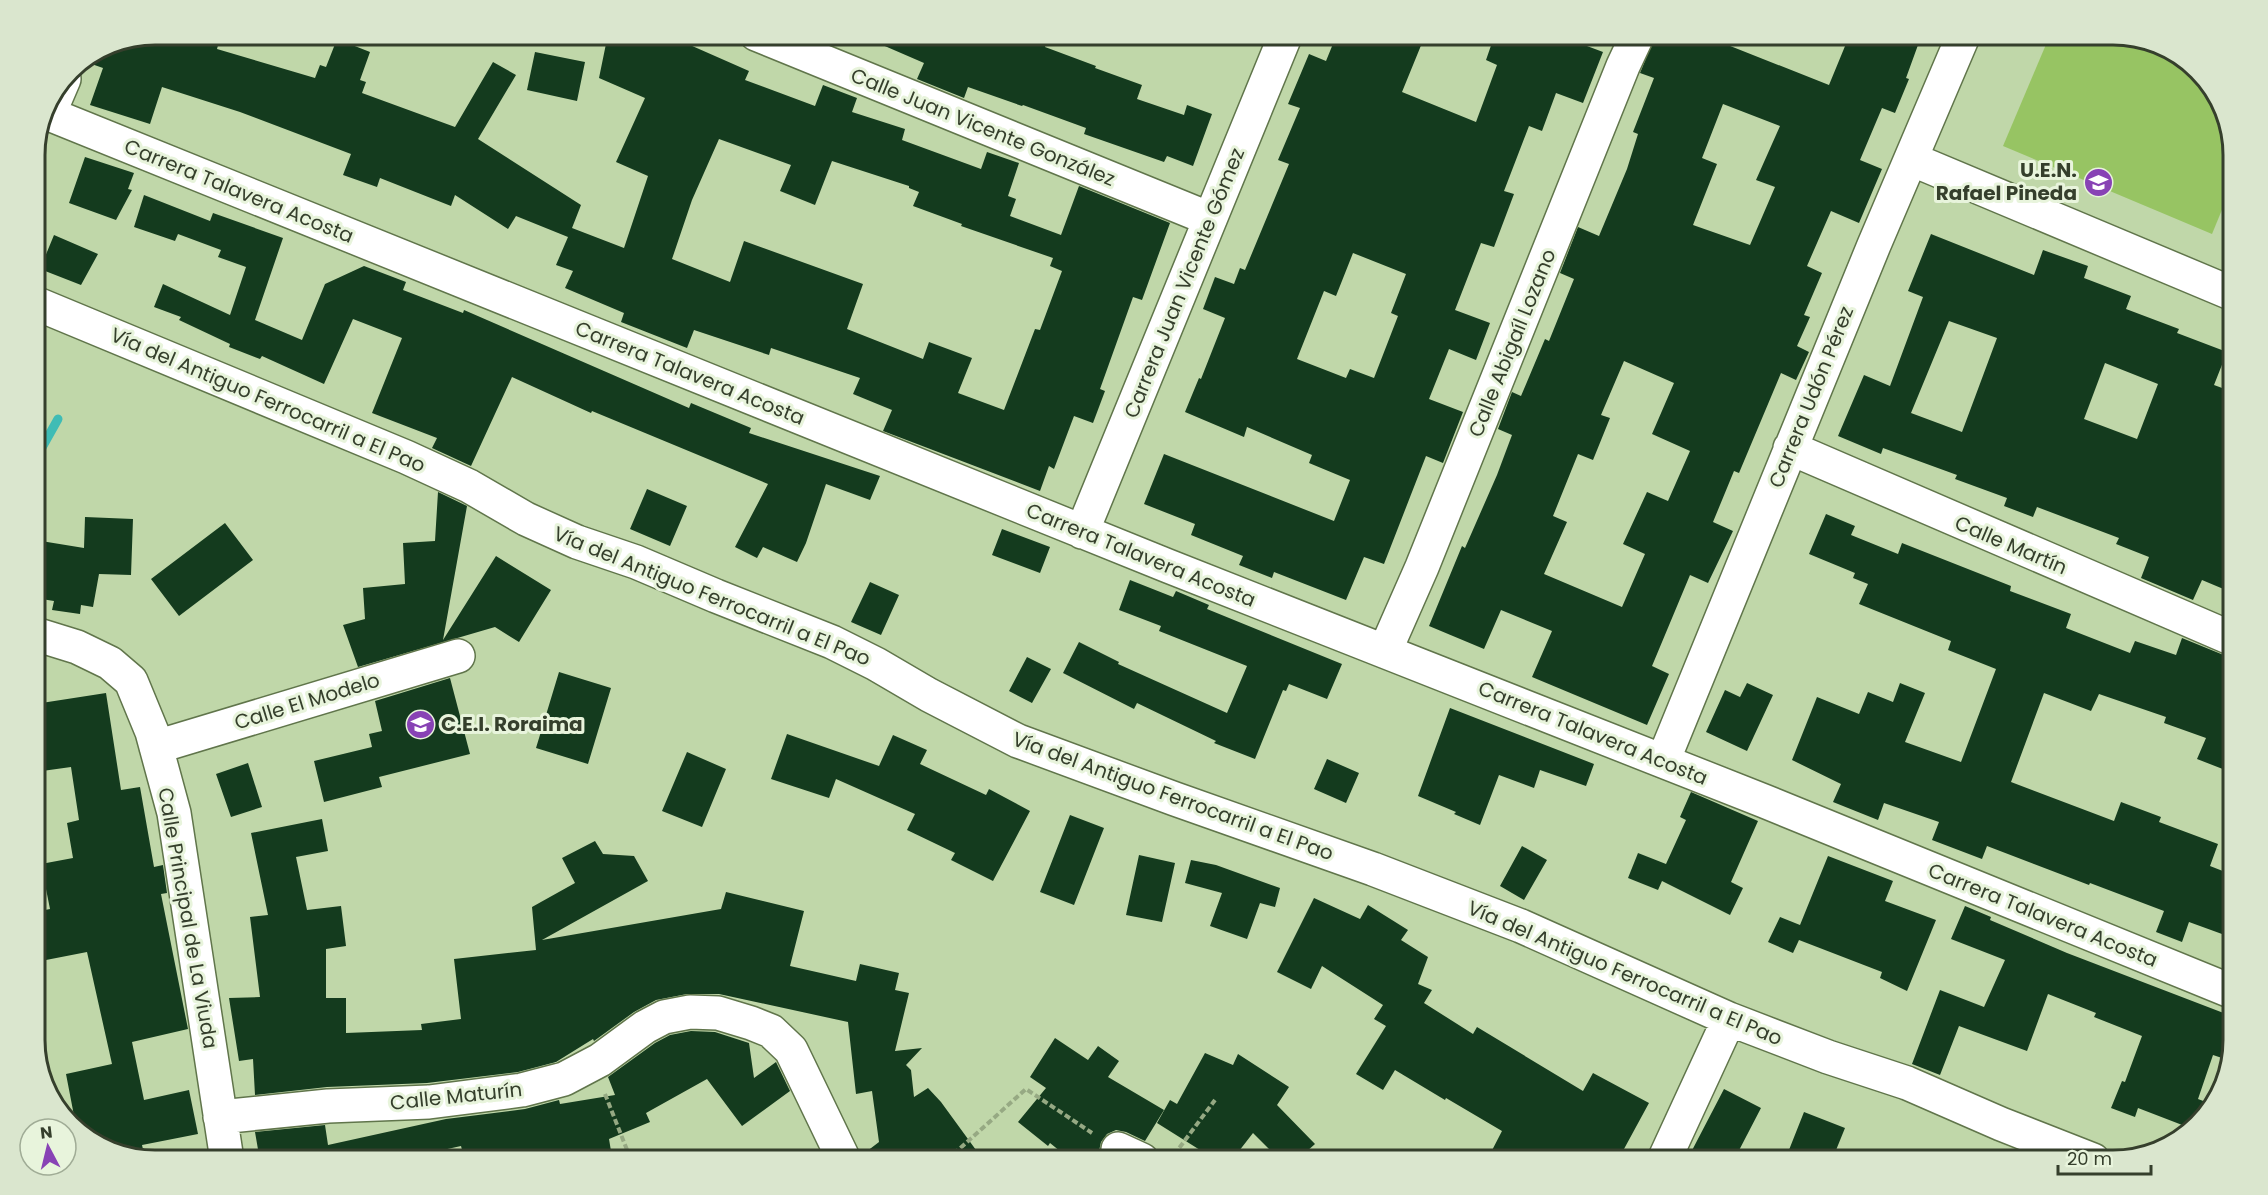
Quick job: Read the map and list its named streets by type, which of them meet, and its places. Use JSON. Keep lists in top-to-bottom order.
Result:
{
  "streets": {
    "street": [
      "Calle Juan Vicente González",
      "Carrera Talavera Acosta",
      "Carrera Juan Vicente Gómez",
      "Calle Abigaíl Lozano",
      "Carrera Udón Pérez",
      "Vía del Antiguo Ferrocarril a El Pao",
      "Calle Martín",
      "Calle El Modelo",
      "Calle Principal de La Viuda",
      "Calle Maturín"
    ]
  },
  "crossings": [
    ["Calle Juan Vicente González", "Carrera Juan Vicente Gómez"],
    ["Carrera Talavera Acosta", "Carrera Juan Vicente Gómez"],
    ["Carrera Talavera Acosta", "Calle Abigaíl Lozano"],
    ["Carrera Talavera Acosta", "Carrera Udón Pérez"],
    ["Carrera Udón Pérez", "Calle Martín"],
    ["Calle El Modelo", "Calle Principal de La Viuda"],
    ["Calle Principal de La Viuda", "Calle Maturín"]
  ],
  "places": {
    "school or university": ["U.E.N. Rafael Pineda", "C.E.I. Roraima"]
  },
  "scale_bar": "20 m",
  "north": "top"
}
